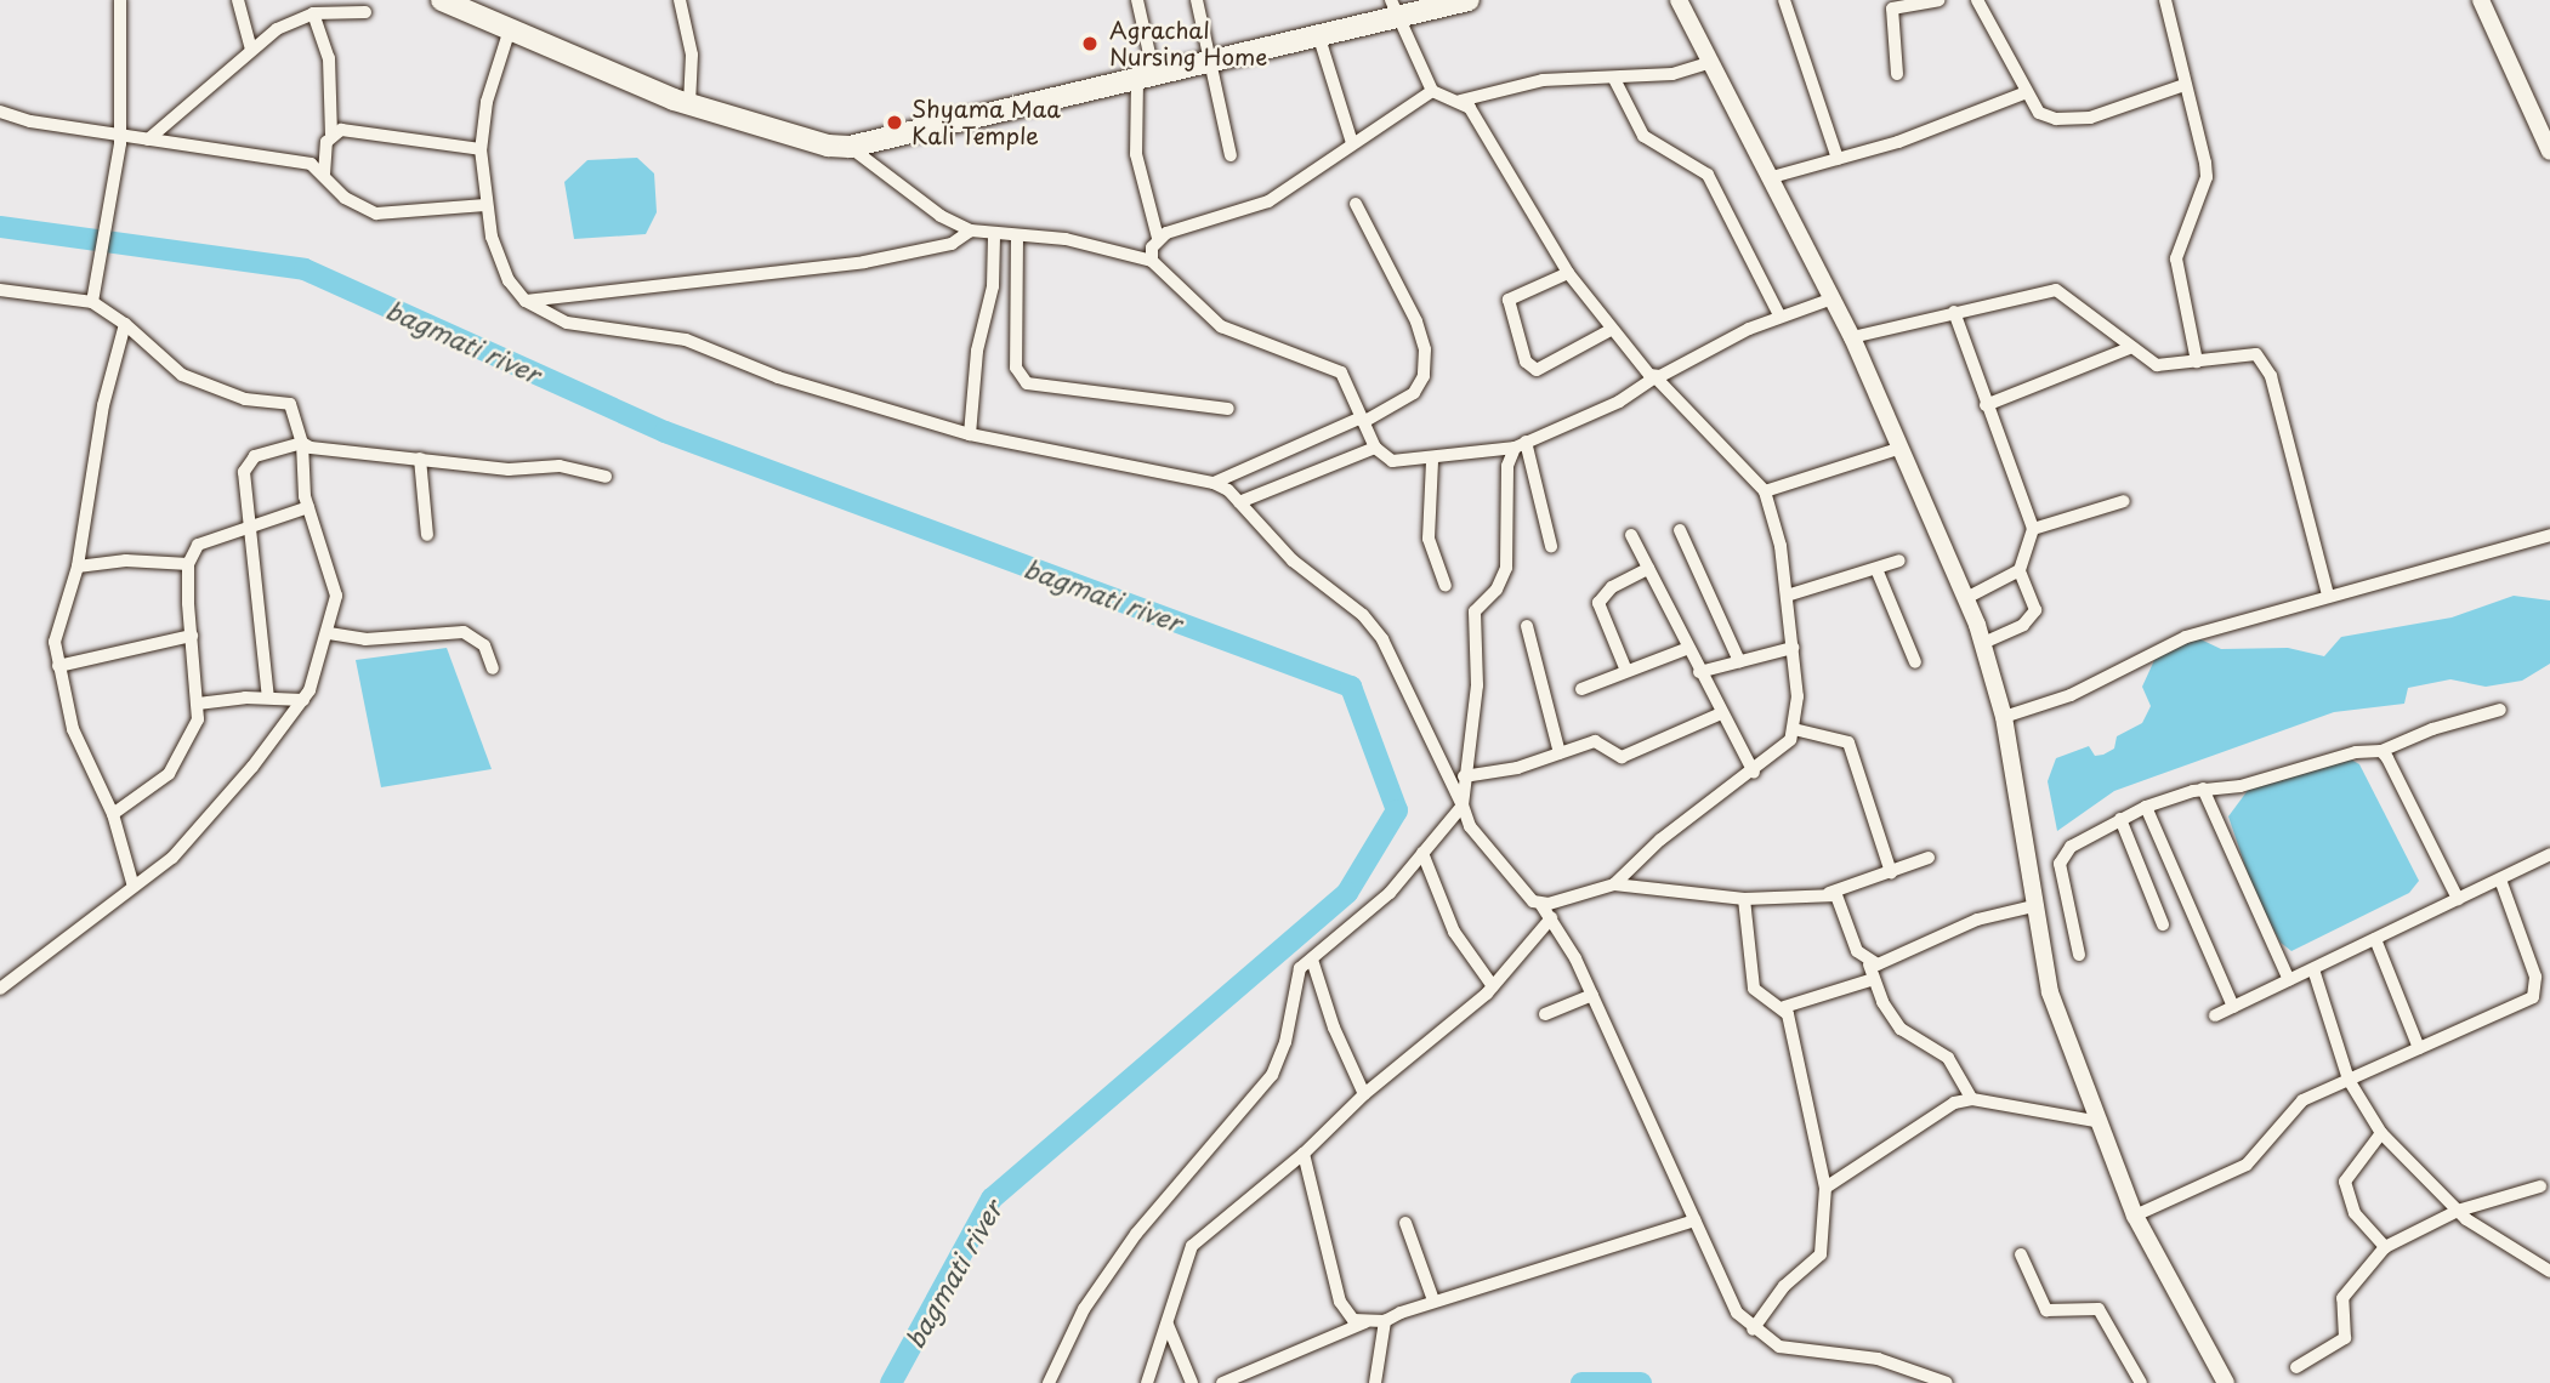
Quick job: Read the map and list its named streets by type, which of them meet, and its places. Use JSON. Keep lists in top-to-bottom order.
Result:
{
  "water": ["bagmati river"],
  "places": ["Agrachal Nursing Home", "Shyama Maa Kali Temple"]
}
